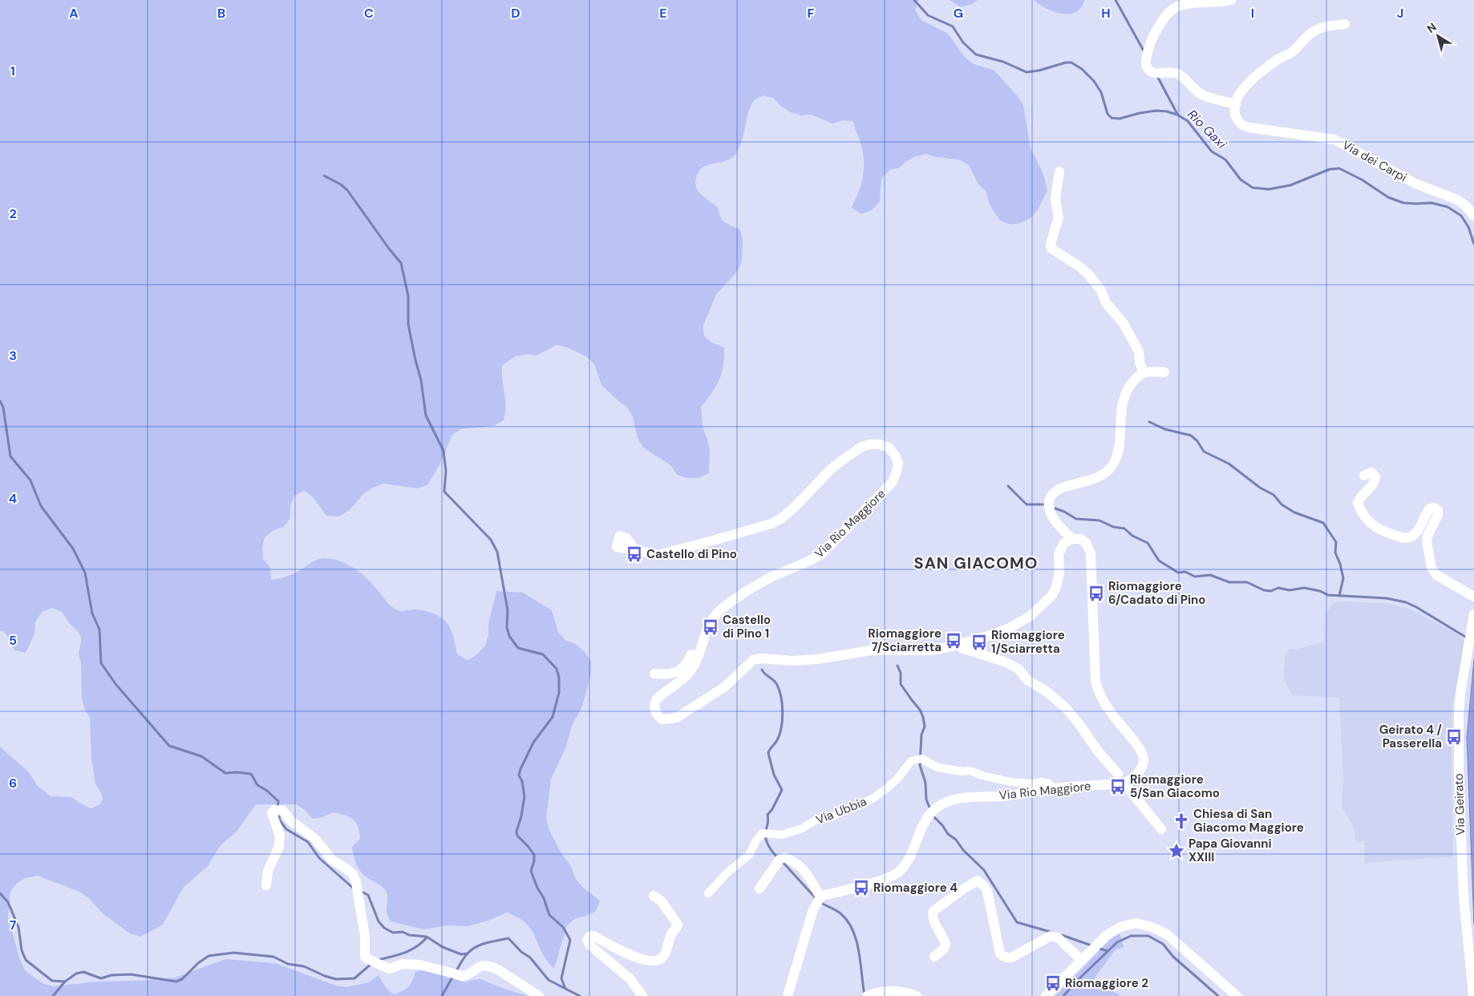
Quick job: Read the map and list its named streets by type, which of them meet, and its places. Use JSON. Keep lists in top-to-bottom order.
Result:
{
  "streets": {
    "street": [
      "Via dei Carpi",
      "Via Rio Maggiore",
      "Via Geirato",
      "Via Ubbia"
    ]
  },
  "crossings": [
    ["Via Rio Maggiore", "Via Ubbia"]
  ],
  "districts": ["SAN GIACOMO"],
  "water": ["Rio Gaxi"],
  "places": {
    "bus stop": [
      "Castello di Pino",
      "Riomaggiore 6/Cadato di Pino",
      "Castello di Pino 1",
      "Riomaggiore 7/Sciarretta",
      "Riomaggiore 1/Sciarretta",
      "Geirato 4 / Passerella",
      "Riomaggiore 5/San Giacomo",
      "Riomaggiore 4",
      "Riomaggiore 2"
    ],
    "church": ["Chiesa di San Giacomo Maggiore"],
    "place": ["Papa Giovanni XXIII"]
  },
  "north": "top left",
  "grid": {
    "columns": [
      "A",
      "B",
      "C",
      "D",
      "E",
      "F",
      "G",
      "H",
      "I",
      "J"
    ],
    "rows": [
      "1",
      "2",
      "3",
      "4",
      "5",
      "6",
      "7"
    ]
  }
}
